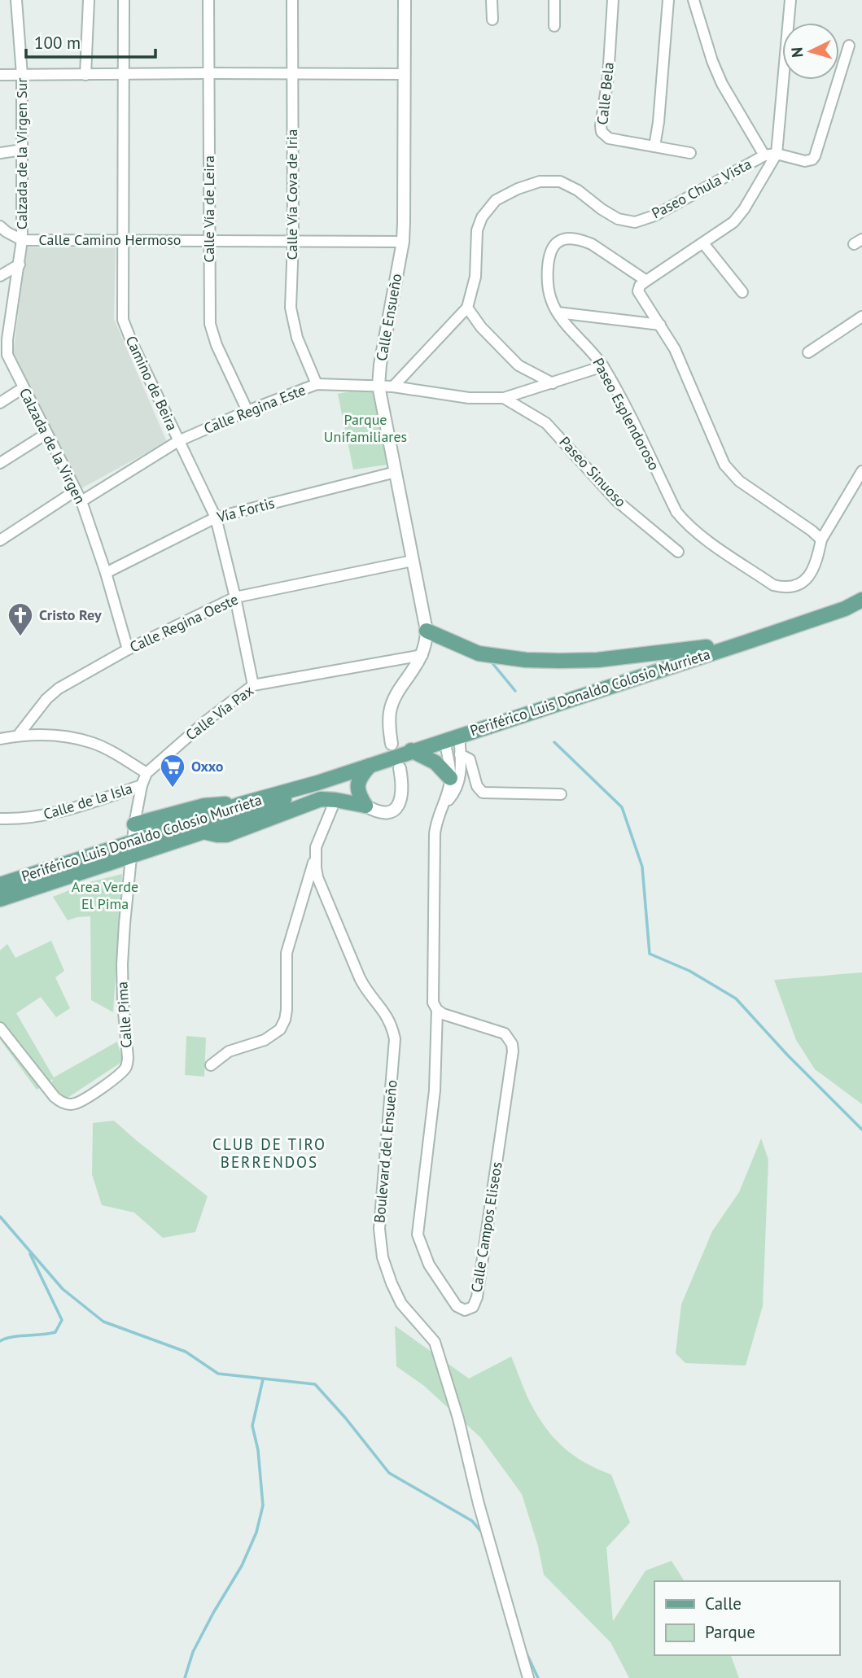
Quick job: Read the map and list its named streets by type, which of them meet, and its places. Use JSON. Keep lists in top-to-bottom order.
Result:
{
  "streets": {
    "main road": ["Periférico Luis Donaldo Colosio Murrieta"],
    "street": [
      "Calle Bela",
      "Calzada de la Virgen Sur",
      "Paseo Chula Vista",
      "Calle Vía Cova de Iria",
      "Calle Vía de Leira",
      "Calle Camino Hermoso",
      "Calle Ensueño",
      "Camino de Beira",
      "Calle Regina Este",
      "Paseo Esplendoroso",
      "Calzada de la Virgen",
      "Paseo Sinuoso",
      "Vía Fortis",
      "Calle Regina Oeste",
      "Calle Vía Pax",
      "Calle de la Isla",
      "Calle Pima",
      "Boulevard del Ensueño",
      "Calle Campos Eliseos"
    ]
  },
  "crossings": [
    ["Calzada de la Virgen Sur", "Calle Camino Hermoso"],
    ["Calzada de la Virgen Sur", "Calzada de la Virgen"],
    ["Calle Vía Cova de Iria", "Calle Camino Hermoso"],
    ["Calle Vía Cova de Iria", "Calle Regina Este"],
    ["Calle Vía de Leira", "Calle Camino Hermoso"],
    ["Calle Vía de Leira", "Calle Regina Este"],
    ["Calle Camino Hermoso", "Calle Ensueño"],
    ["Calle Camino Hermoso", "Camino de Beira"],
    ["Calle Camino Hermoso", "Calzada de la Virgen"],
    ["Calle Ensueño", "Calle Regina Este"],
    ["Calle Ensueño", "Vía Fortis"],
    ["Calle Ensueño", "Calle Regina Oeste"],
    ["Camino de Beira", "Calle Regina Este"],
    ["Camino de Beira", "Vía Fortis"],
    ["Camino de Beira", "Calle Regina Oeste"],
    ["Camino de Beira", "Calle Vía Pax"],
    ["Calle Regina Este", "Calzada de la Virgen"],
    ["Calzada de la Virgen", "Vía Fortis"],
    ["Calzada de la Virgen", "Calle Regina Oeste"],
    ["Calle Regina Oeste", "Calle de la Isla"],
    ["Periférico Luis Donaldo Colosio Murrieta", "Calle Vía Pax"],
    ["Periférico Luis Donaldo Colosio Murrieta", "Calle Pima"],
    ["Periférico Luis Donaldo Colosio Murrieta", "Calle Campos Eliseos"],
    ["Calle Vía Pax", "Calle de la Isla"],
    ["Calle Vía Pax", "Calle Pima"]
  ],
  "districts": ["CLUB DE TIRO BERRENDOS"],
  "parks": ["Parque Unifamiliares", "Area Verde El Pima"],
  "places": {
    "church": ["Cristo Rey"],
    "supermarket": ["Oxxo"]
  },
  "legend": ["Calle", "Parque"],
  "scale_bar": "100 m",
  "north": "left"
}
